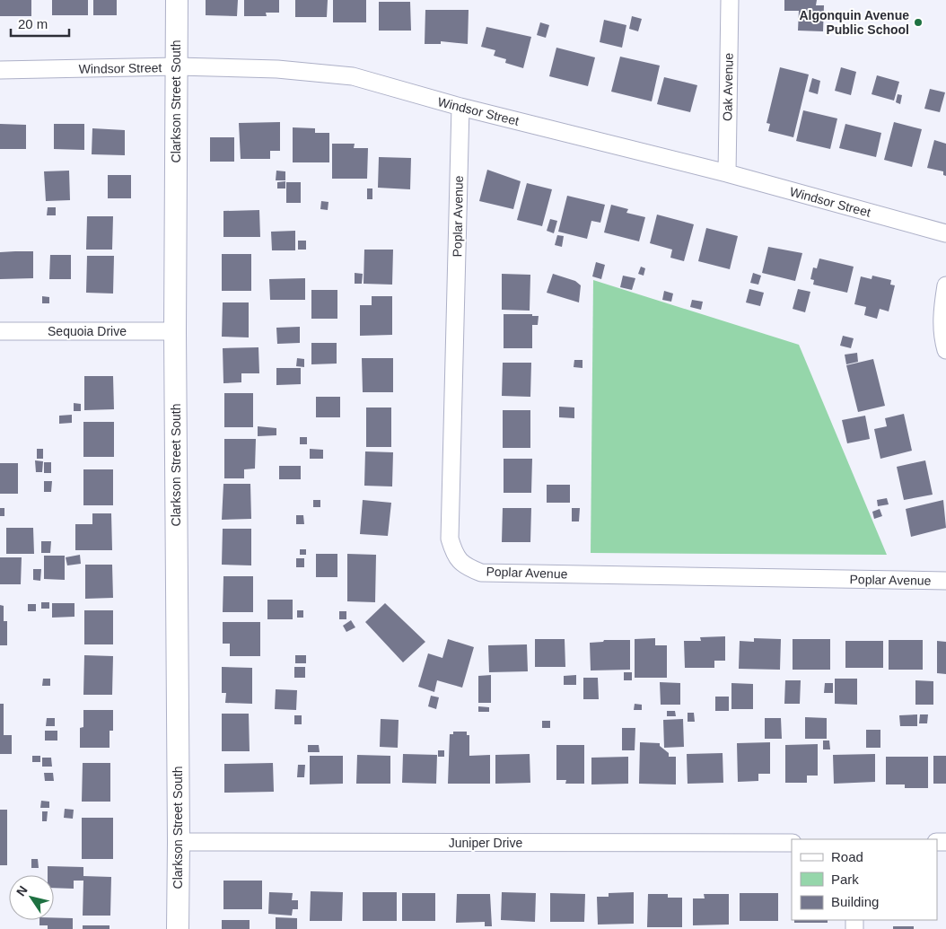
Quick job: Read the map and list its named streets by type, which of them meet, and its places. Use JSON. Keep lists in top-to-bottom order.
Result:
{
  "streets": {
    "street": [
      "Windsor Street",
      "Oak Avenue",
      "Clarkson Street South",
      "Poplar Avenue",
      "Sequoia Drive",
      "Juniper Drive"
    ]
  },
  "crossings": [
    ["Windsor Street", "Oak Avenue"],
    ["Windsor Street", "Clarkson Street South"],
    ["Windsor Street", "Poplar Avenue"],
    ["Clarkson Street South", "Sequoia Drive"],
    ["Clarkson Street South", "Juniper Drive"]
  ],
  "places": ["Algonquin Avenue Public School"],
  "legend": ["Road", "Park", "Building"],
  "scale_bar": "20 m",
  "north": "top left"
}
